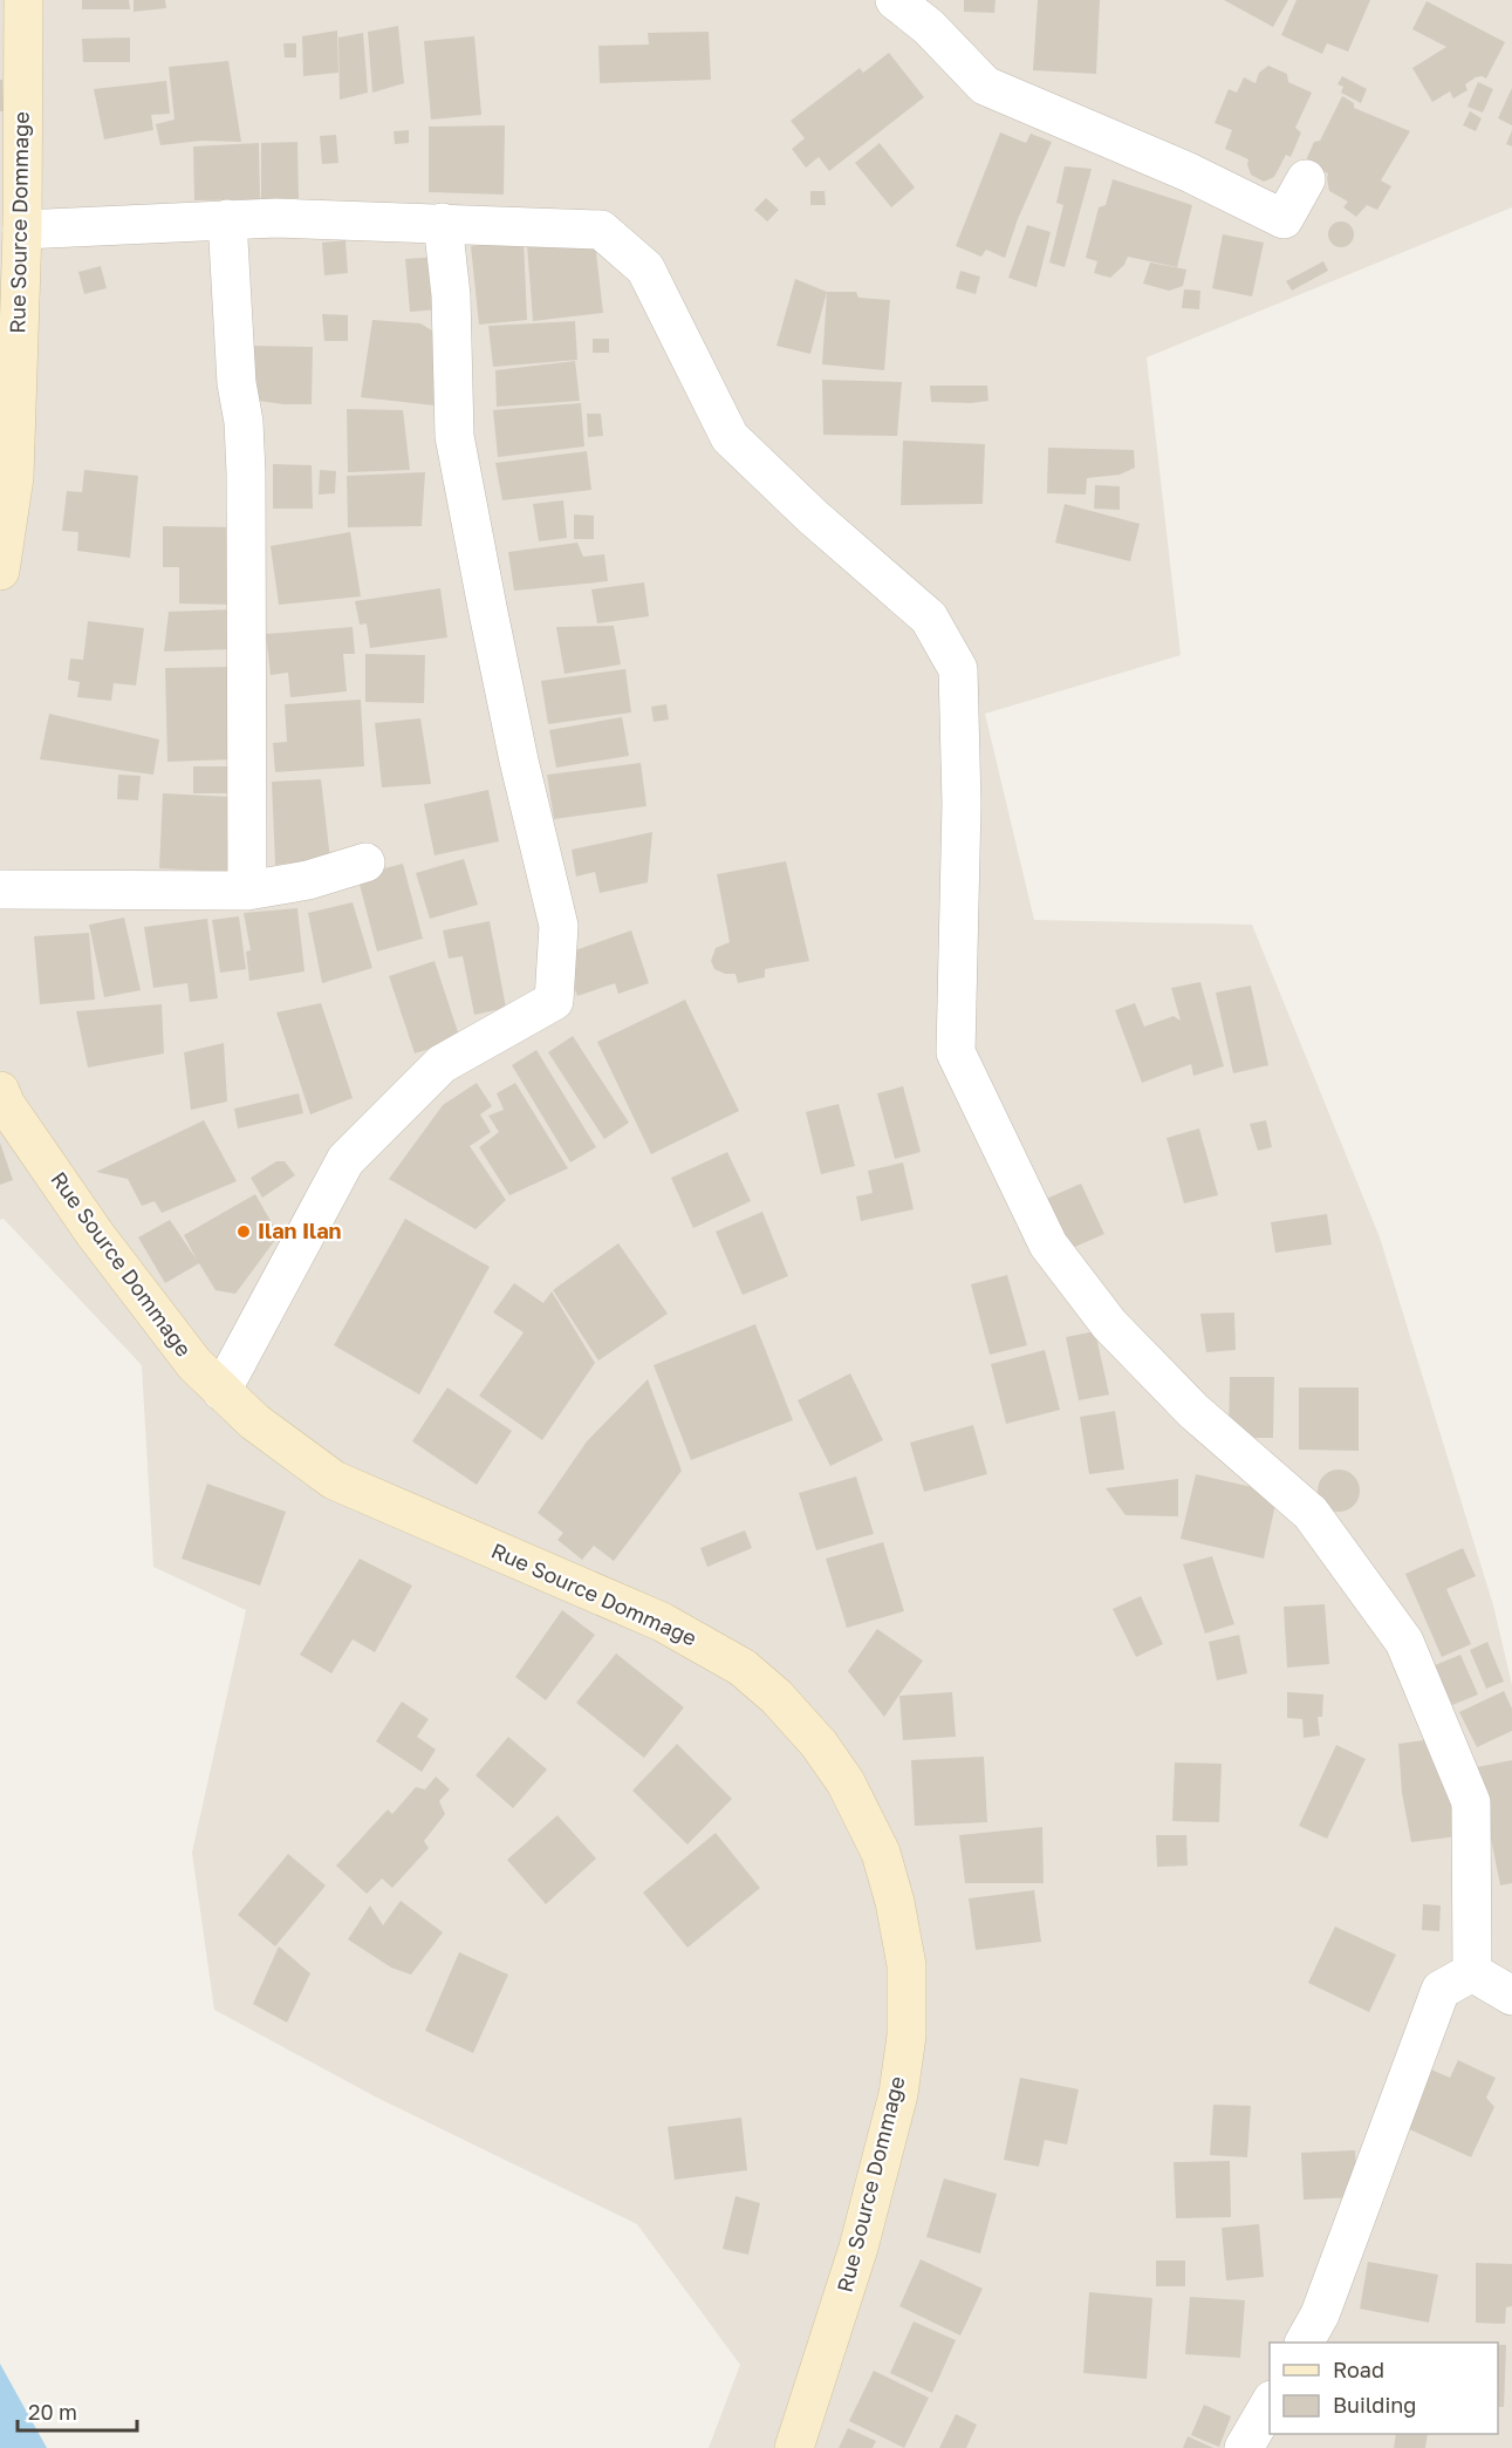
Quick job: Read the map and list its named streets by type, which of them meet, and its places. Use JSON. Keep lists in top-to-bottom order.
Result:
{
  "streets": {
    "main road": ["Rue Source Dommage"]
  },
  "places": ["Ilan Ilan"],
  "legend": ["Road", "Building"],
  "scale_bar": "20 m"
}
